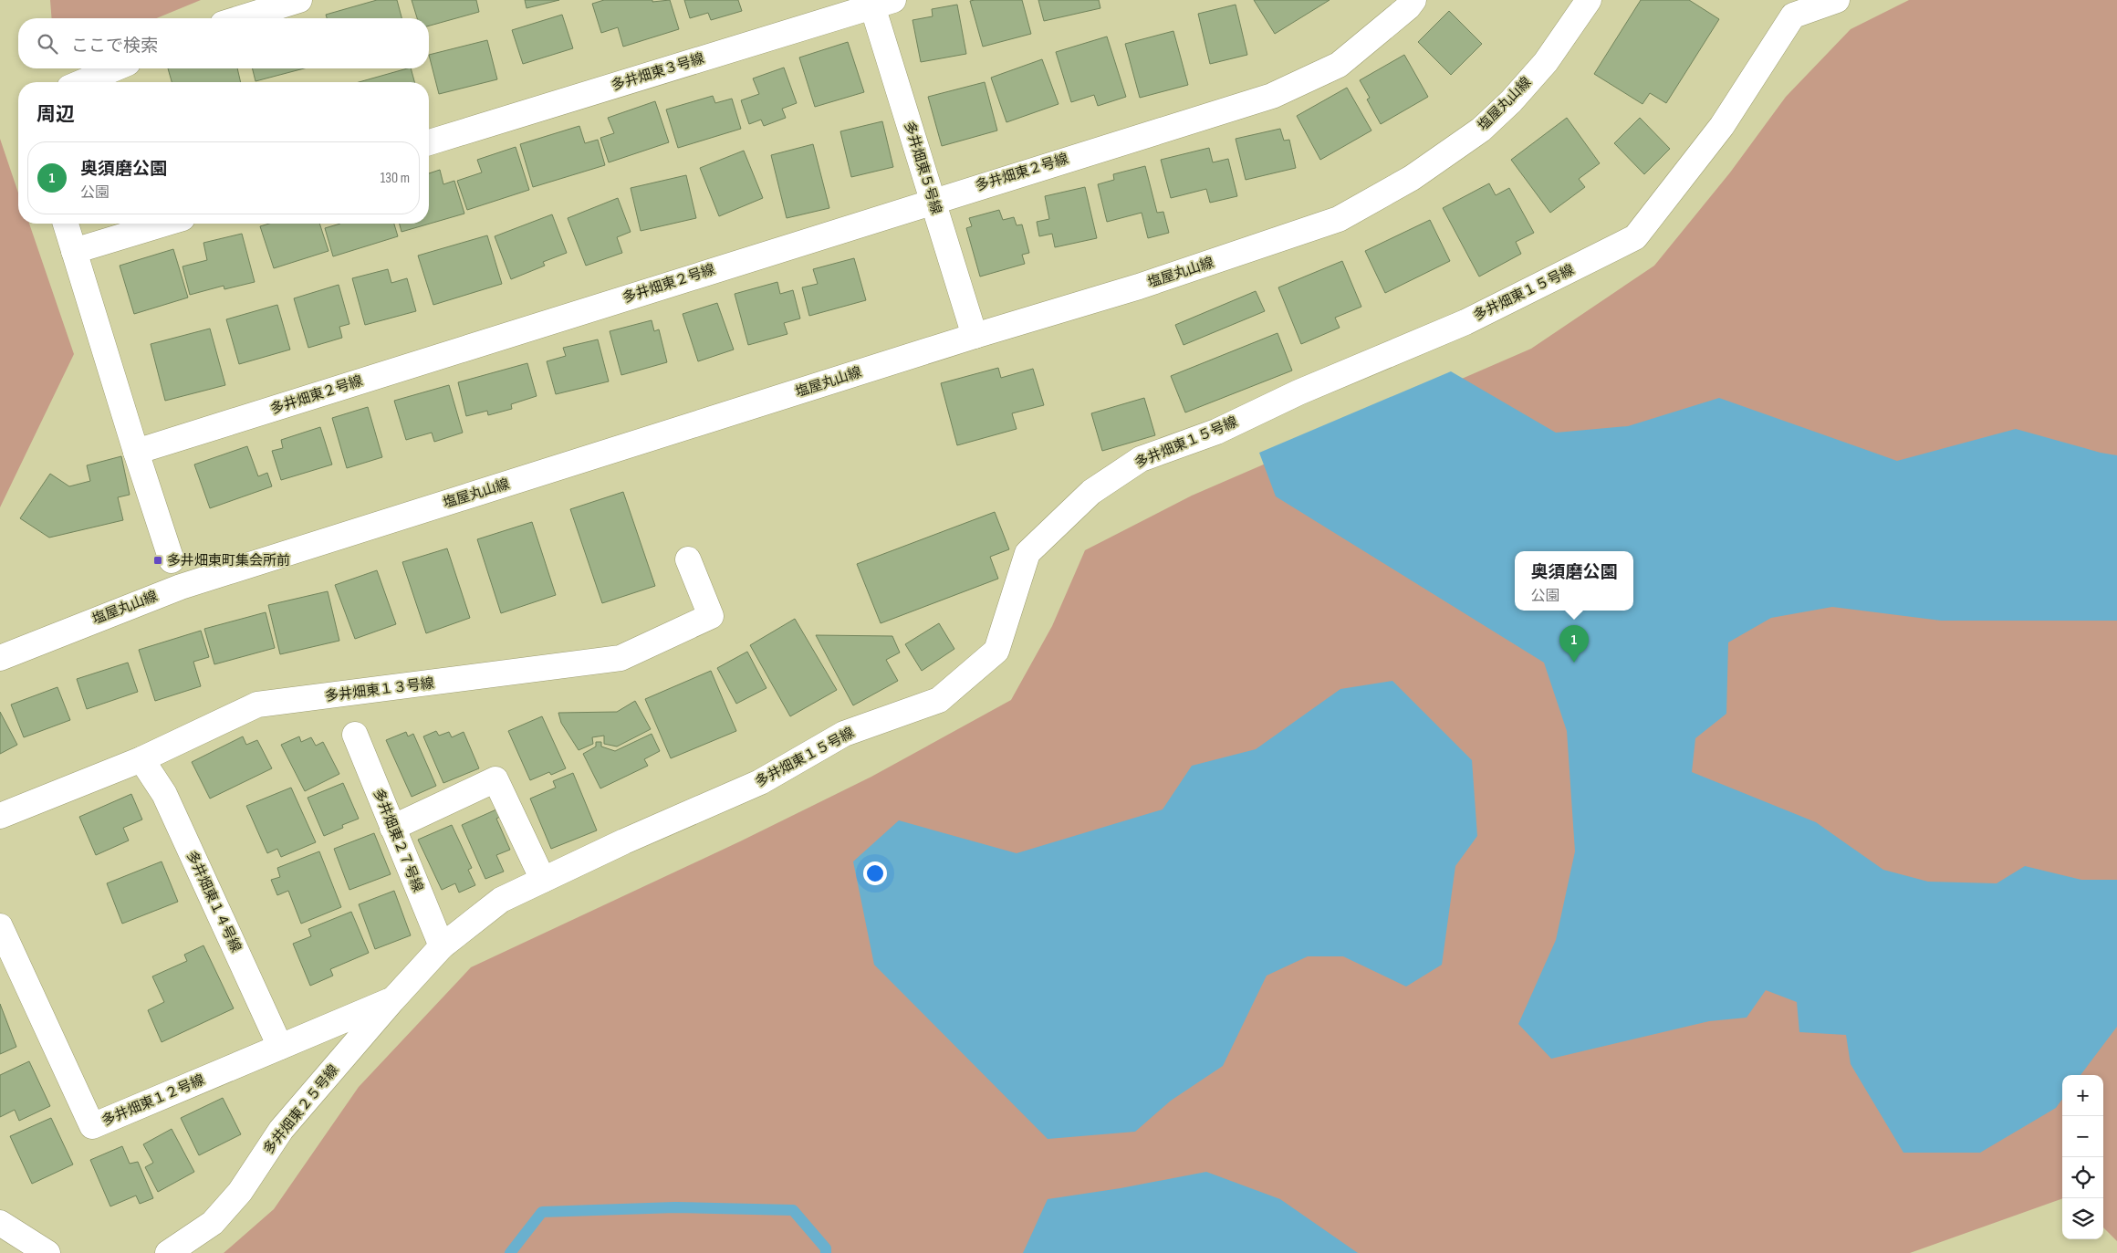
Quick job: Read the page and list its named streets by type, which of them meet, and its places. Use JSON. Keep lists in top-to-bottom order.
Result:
{
  "streets": {
    "street": [
      "多井畑東３号線",
      "塩屋丸山線",
      "多井畑東５号線",
      "多井畑東２号線",
      "多井畑東１５号線",
      "多井畑東１３号線",
      "多井畑東２７号線",
      "多井畑東１４号線",
      "多井畑東１２号線",
      "多井畑東２５号線"
    ]
  },
  "crossings": [
    ["多井畑東３号線", "多井畑東５号線"],
    ["塩屋丸山線", "多井畑東５号線"],
    ["多井畑東５号線", "多井畑東２号線"],
    ["多井畑東１５号線", "多井畑東２７号線"],
    ["多井畑東１５号線", "多井畑東１２号線"],
    ["多井畑東１５号線", "多井畑東２５号線"],
    ["多井畑東１３号線", "多井畑東１４号線"],
    ["多井畑東１４号線", "多井畑東１２号線"],
    ["多井畑東１２号線", "多井畑東２５号線"]
  ],
  "places": {
    "transit": ["多井畑東町集会所前"]
  },
  "page": {
    "search": "ここで検索",
    "heading": "周辺",
    "list": [
      {
        "mark": "1",
        "name": "奥須磨公園",
        "note": "公園",
        "value": "130 m"
      }
    ],
    "popup": ["奥須磨公園", "公園"],
    "pins": "1",
    "map_buttons": ["+", "−"]
  }
}
